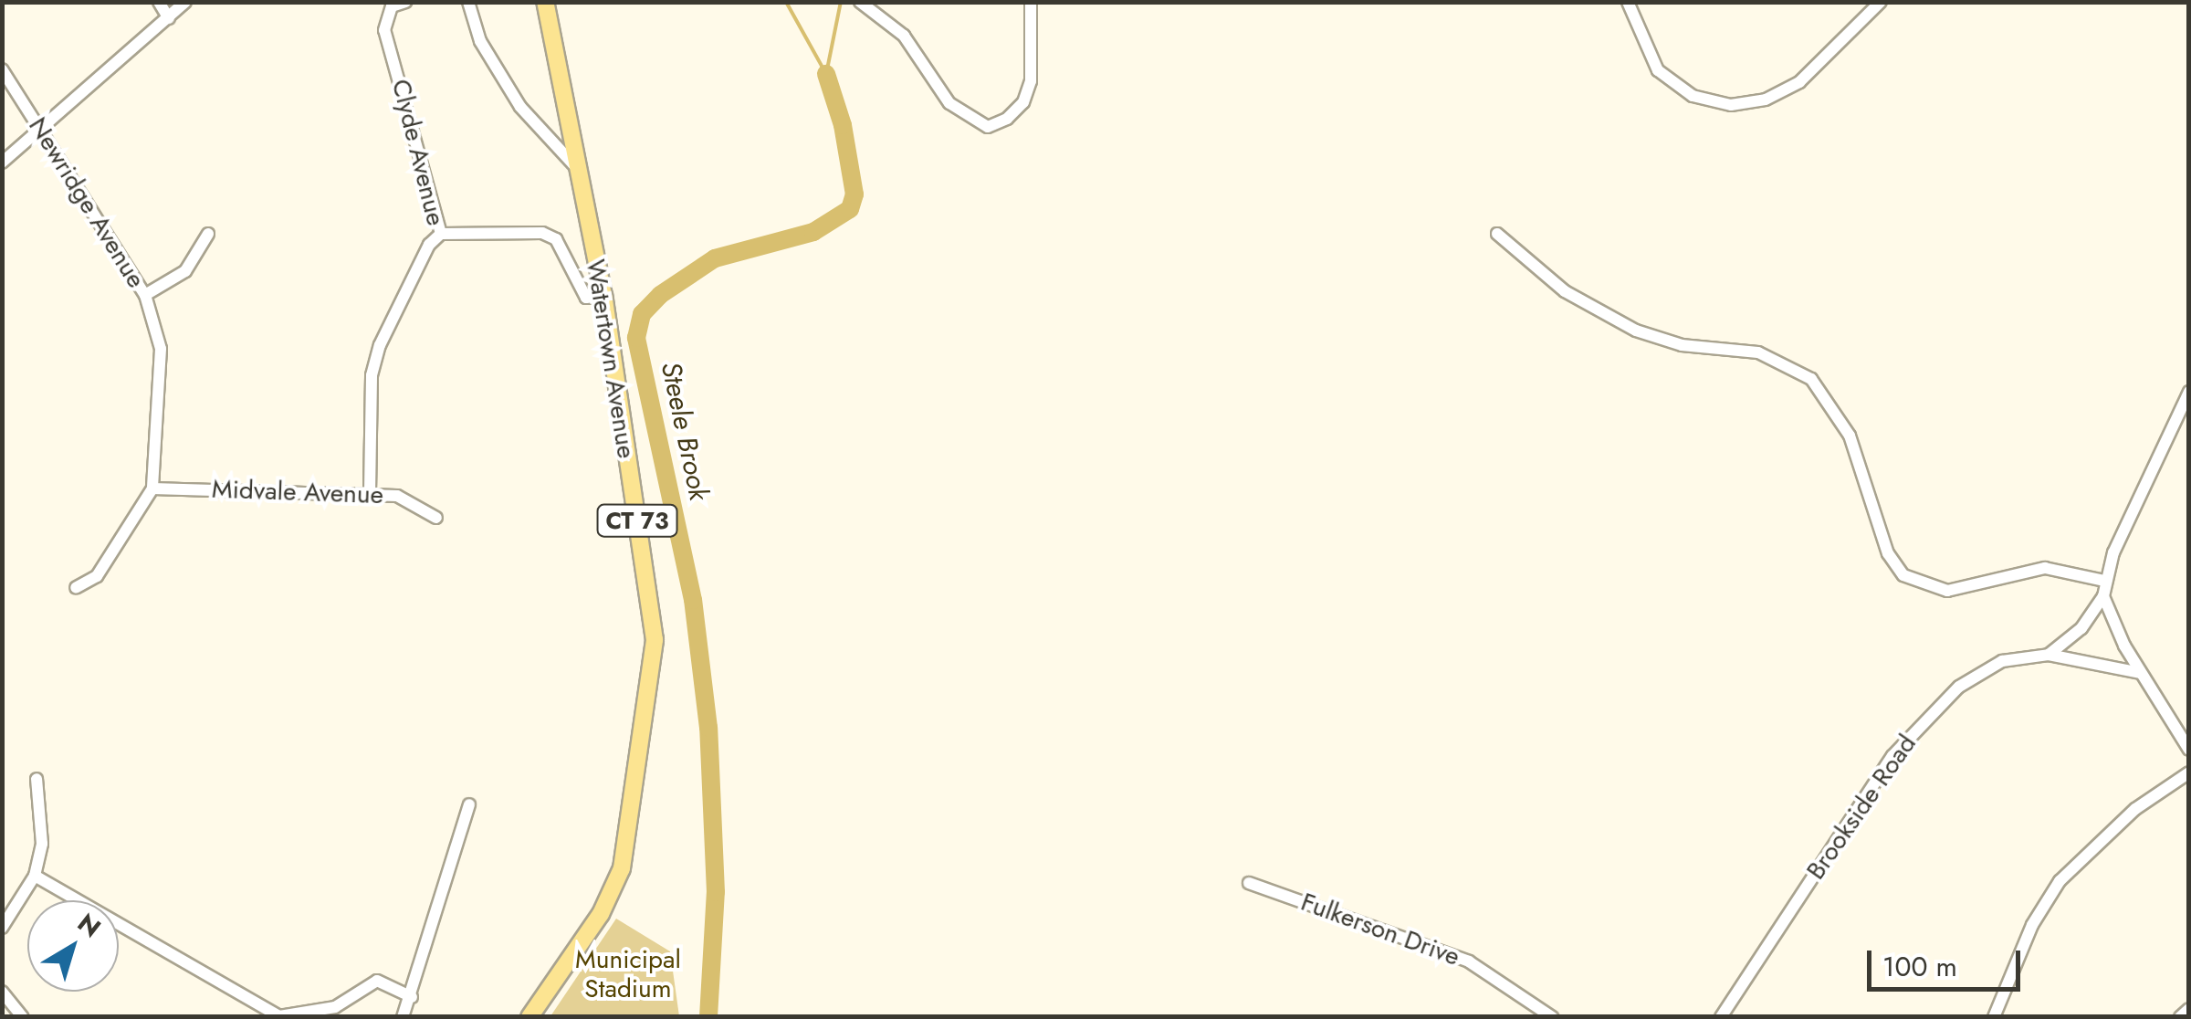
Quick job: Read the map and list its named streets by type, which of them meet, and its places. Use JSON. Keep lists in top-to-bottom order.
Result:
{
  "streets": {
    "main road": ["Watertown Avenue", "CT 73"],
    "street": [
      "Clyde Avenue",
      "Newridge Avenue",
      "Midvale Avenue",
      "Brookside Road",
      "Fulkerson Drive"
    ]
  },
  "crossings": [
    ["Clyde Avenue", "Midvale Avenue"],
    ["Newridge Avenue", "Midvale Avenue"]
  ],
  "water": ["Steele Brook"],
  "parks": ["Municipal Stadium"],
  "scale_bar": "100 m",
  "north": "top right"
}
